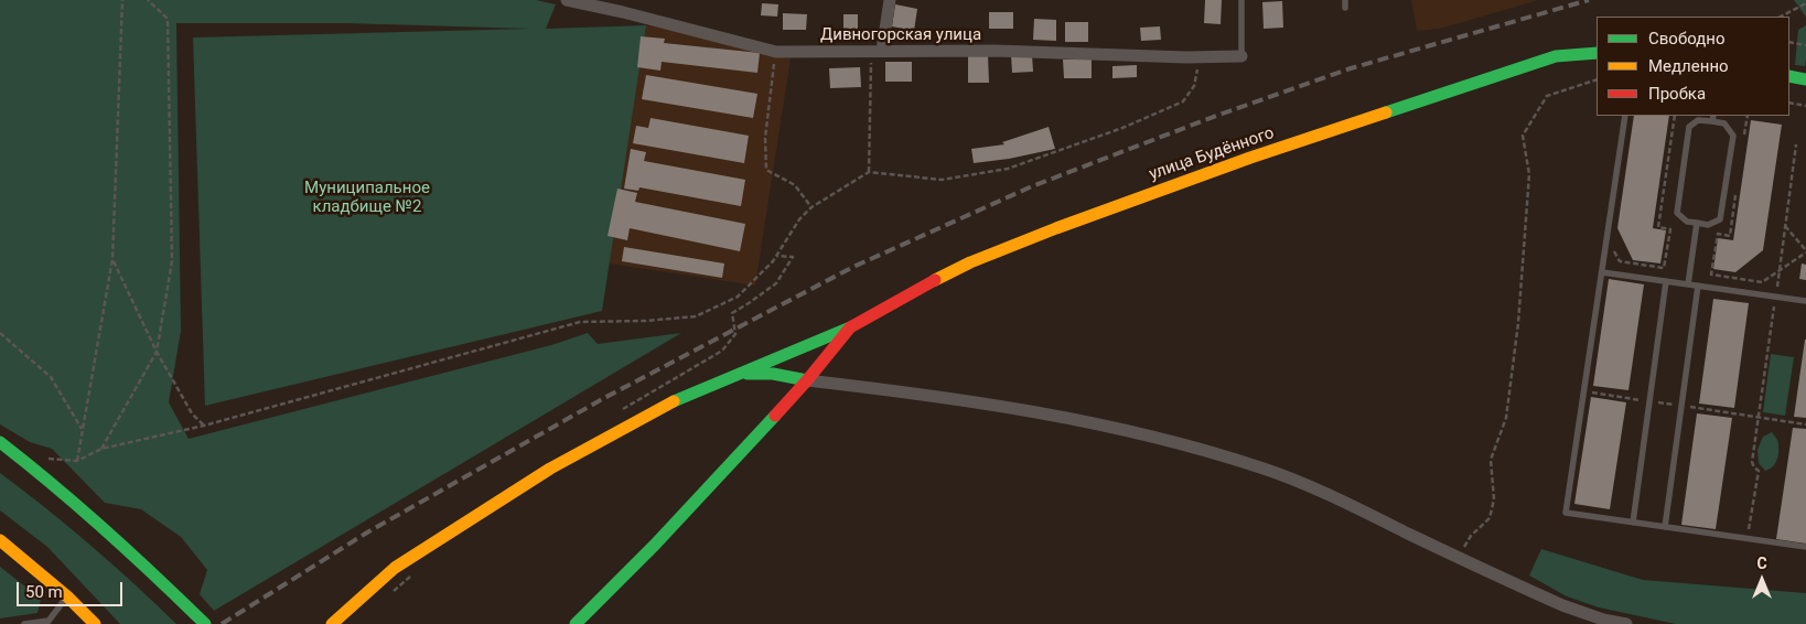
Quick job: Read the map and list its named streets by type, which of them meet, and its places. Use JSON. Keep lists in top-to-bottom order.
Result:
{
  "streets": {
    "main road": ["улица Будённого"],
    "street": ["Дивногорская улица"]
  },
  "parks": ["Муниципальное кладбище №2"],
  "legend": ["Свободно", "Медленно", "Пробка"],
  "scale_bar": "50 m",
  "north": "top"
}
